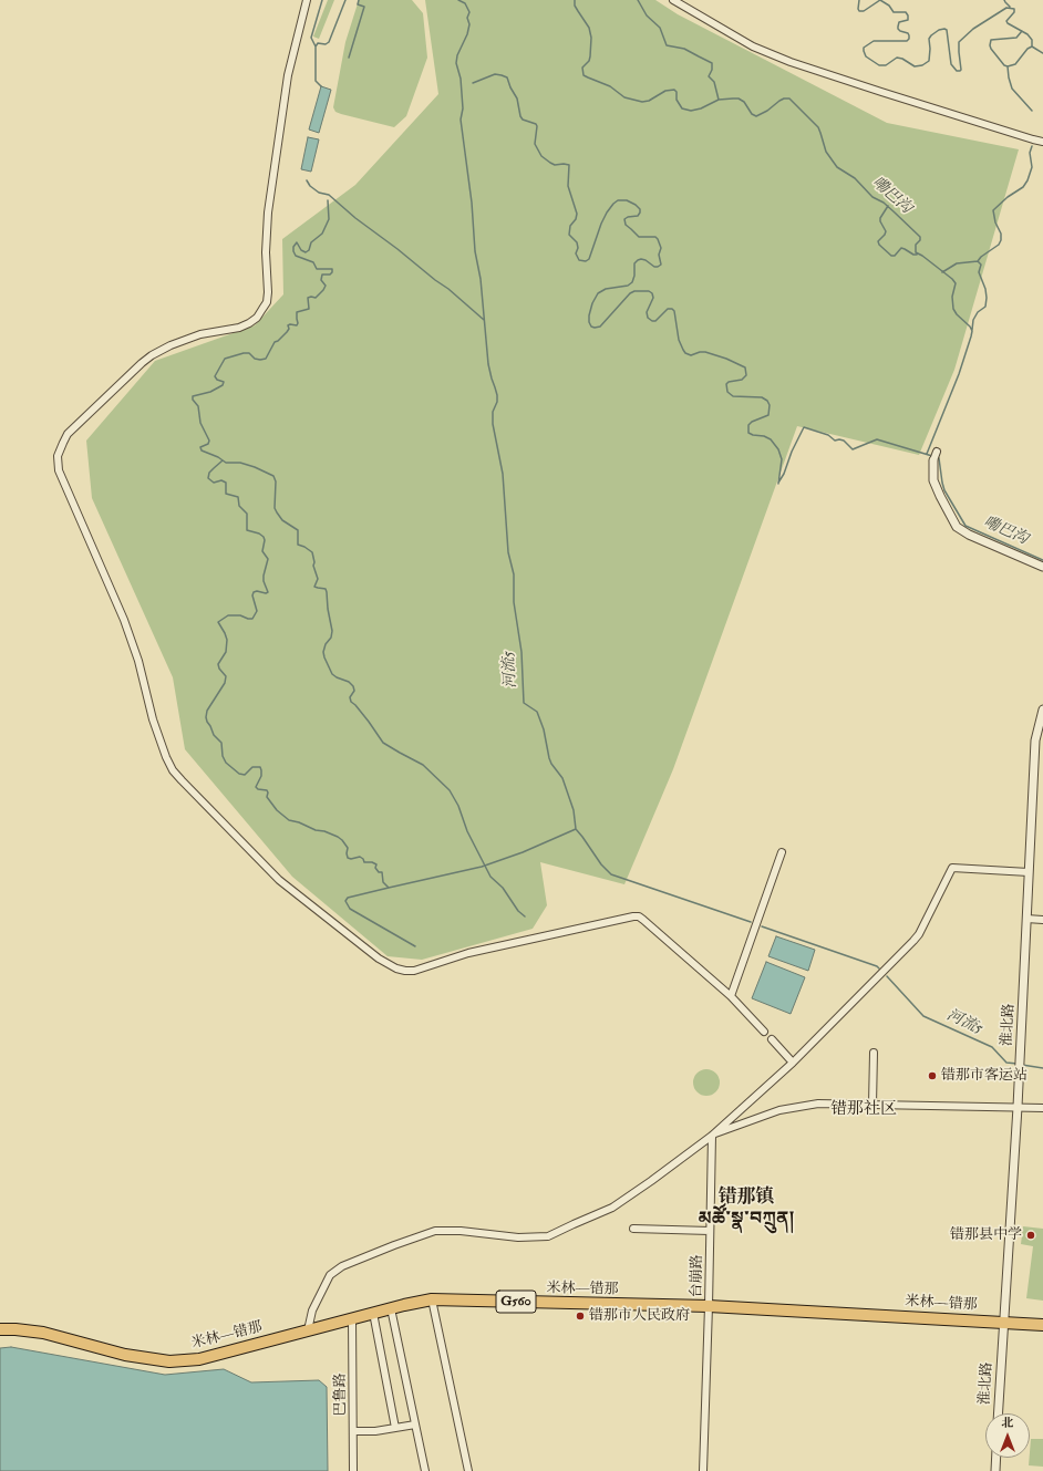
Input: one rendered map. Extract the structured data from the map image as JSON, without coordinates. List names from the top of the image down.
{
  "streets": {
    "highway": ["米林—错那", "G560"],
    "street": ["淮北路", "台崩路", "巴鲁路"]
  },
  "crossings": [
    ["淮北路", "米林—错那"],
    ["台崩路", "米林—错那"],
    ["米林—错那", "巴鲁路"]
  ],
  "districts": ["错那社区", "错那镇 མཚོ་སྣ་བཀྲུན།"],
  "water": ["嘞巴沟", "河流5"],
  "places": ["错那市客运站", "错那县中学", "错那市人民政府"],
  "north": "top"
}
